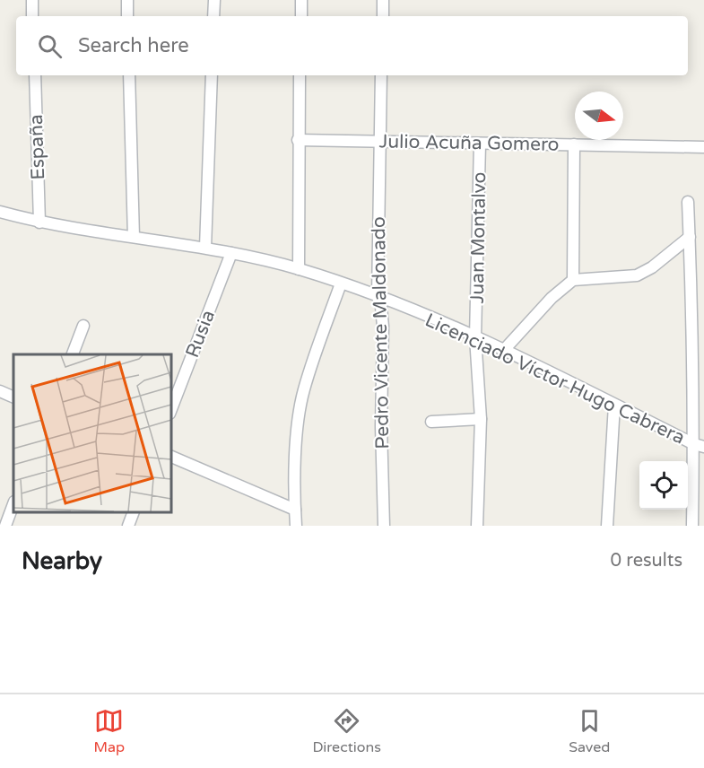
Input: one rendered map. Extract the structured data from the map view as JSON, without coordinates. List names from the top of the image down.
{
  "streets": {
    "street": [
      "Julio Acuña Gomero",
      "España",
      "Juan Montalvo",
      "Pedro Vicente Maldonado",
      "Rusia",
      "Licenciado Víctor Hugo Cabrera"
    ]
  },
  "crossings": [
    ["Julio Acuña Gomero", "Juan Montalvo"],
    ["Julio Acuña Gomero", "Pedro Vicente Maldonado"],
    ["España", "Licenciado Víctor Hugo Cabrera"],
    ["Juan Montalvo", "Licenciado Víctor Hugo Cabrera"],
    ["Pedro Vicente Maldonado", "Licenciado Víctor Hugo Cabrera"],
    ["Rusia", "Licenciado Víctor Hugo Cabrera"]
  ],
  "north": "right",
  "page": {
    "search": "Search here",
    "heading": ["Nearby", "0 results"],
    "nav": ["Map", "Directions", "Saved"]
  }
}
